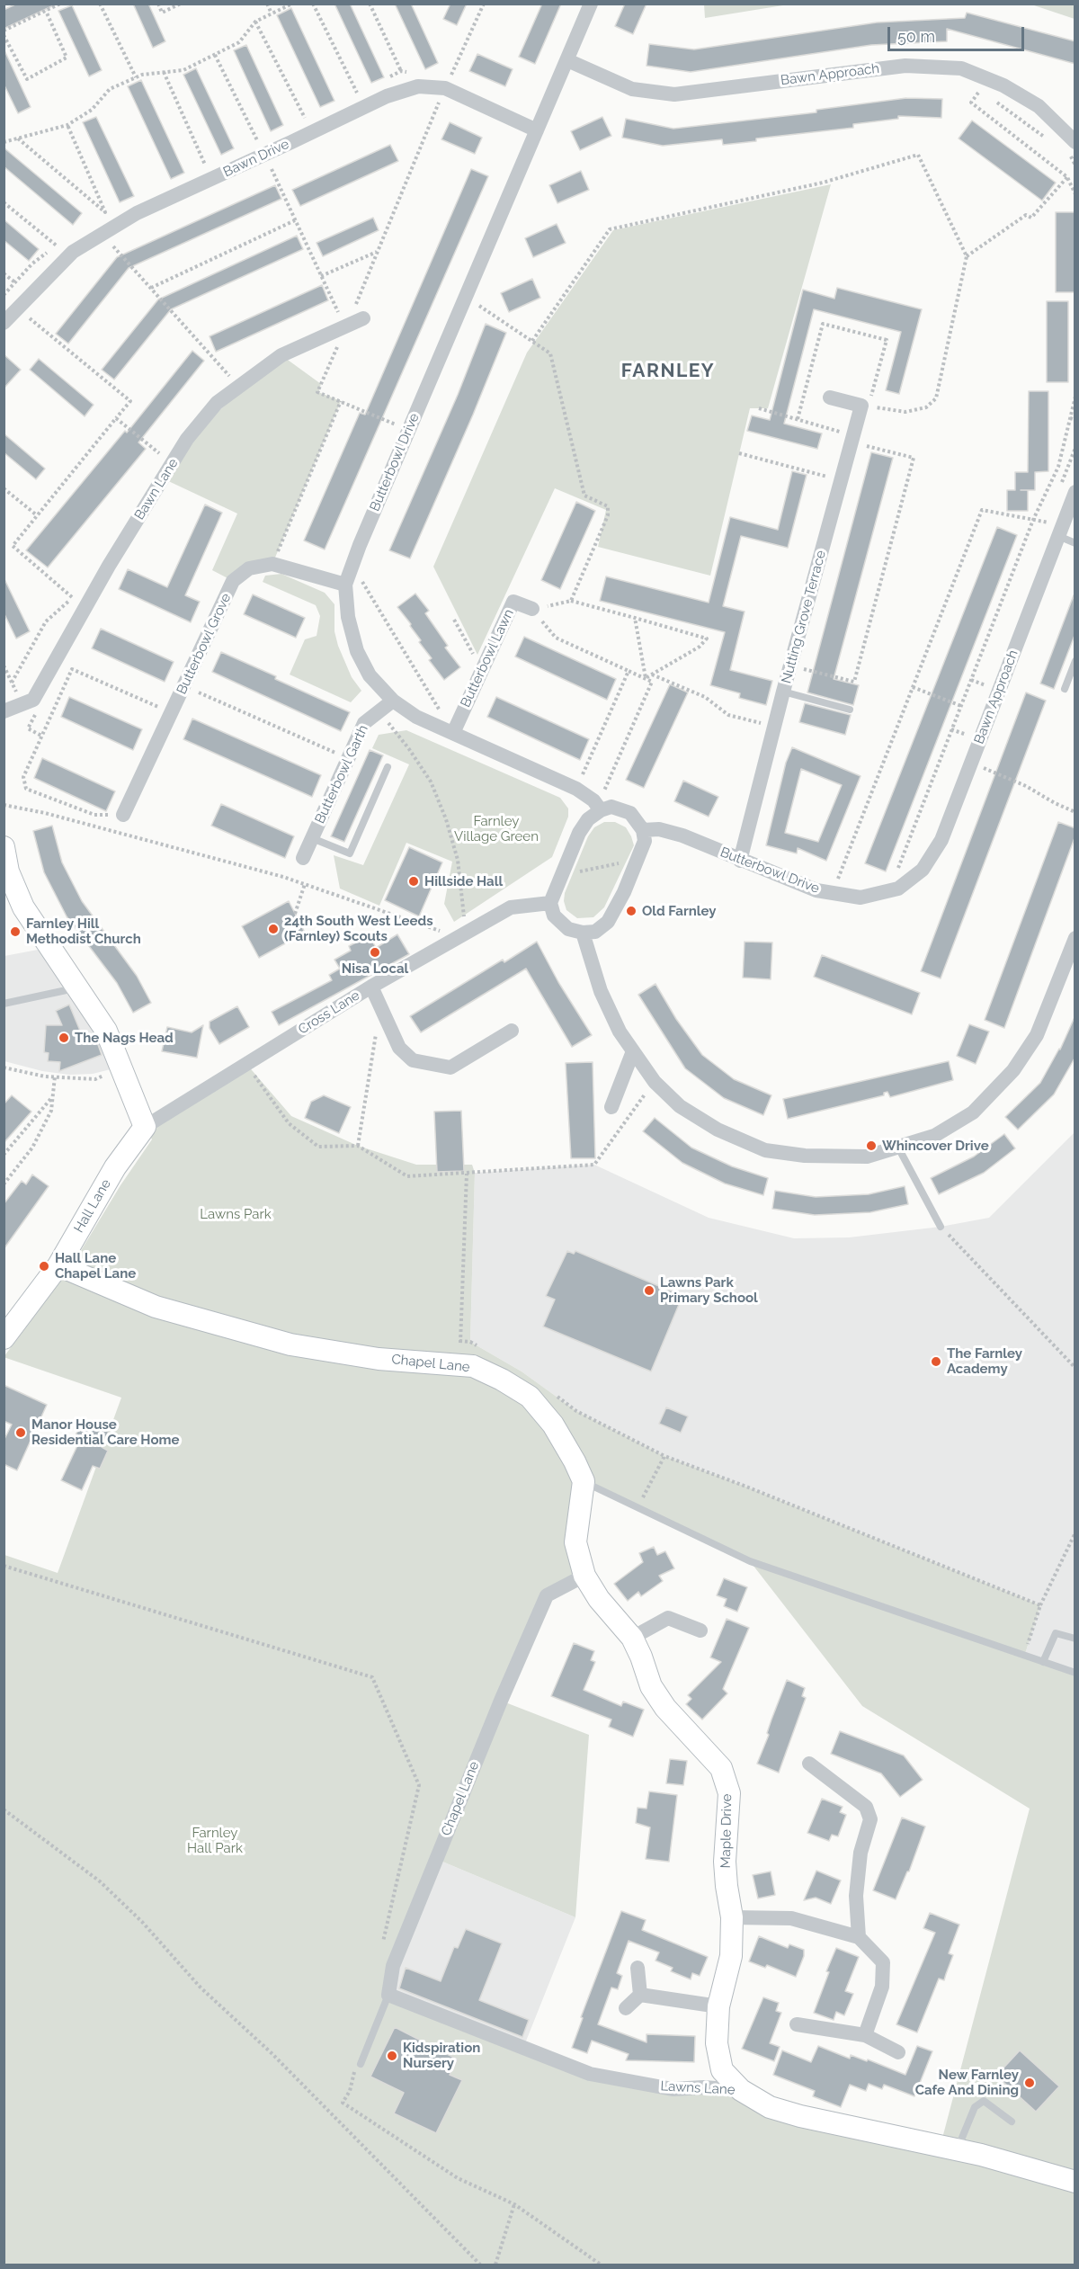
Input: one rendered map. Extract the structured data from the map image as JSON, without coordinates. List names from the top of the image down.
{
  "streets": {
    "street": [
      "Bawn Approach",
      "Bawn Drive",
      "Butterbowl Drive",
      "Bawn Lane",
      "Nutting Grove Terrace",
      "Butterbowl Grove",
      "Butterbowl Lawn",
      "Butterbowl Garth",
      "Cross Lane",
      "Hall Lane",
      "Chapel Lane",
      "Maple Drive",
      "Lawns Lane"
    ]
  },
  "crossings": [
    ["Bawn Approach", "Butterbowl Drive"],
    ["Bawn Drive", "Butterbowl Drive"],
    ["Butterbowl Drive", "Nutting Grove Terrace"],
    ["Butterbowl Drive", "Butterbowl Lawn"],
    ["Butterbowl Drive", "Butterbowl Garth"],
    ["Cross Lane", "Hall Lane"],
    ["Hall Lane", "Chapel Lane"],
    ["Chapel Lane", "Maple Drive"],
    ["Chapel Lane", "Lawns Lane"],
    ["Maple Drive", "Lawns Lane"]
  ],
  "districts": ["FARNLEY"],
  "parks": ["Farnley Village Green", "Lawns Park", "Farnley Hall Park"],
  "places": [
    "Hillside Hall",
    "Old Farnley",
    "24th South West Leeds (Farnley) Scouts",
    "Farnley Hill Methodist Church",
    "Nisa Local",
    "The Nags Head",
    "Whincover Drive",
    "Hall Lane Chapel Lane",
    "Lawns Park Primary School",
    "The Farnley Academy",
    "Manor House Residential Care Home",
    "Kidspiration Nursery",
    "New Farnley Cafe And Dining"
  ],
  "scale_bar": "50 m"
}
